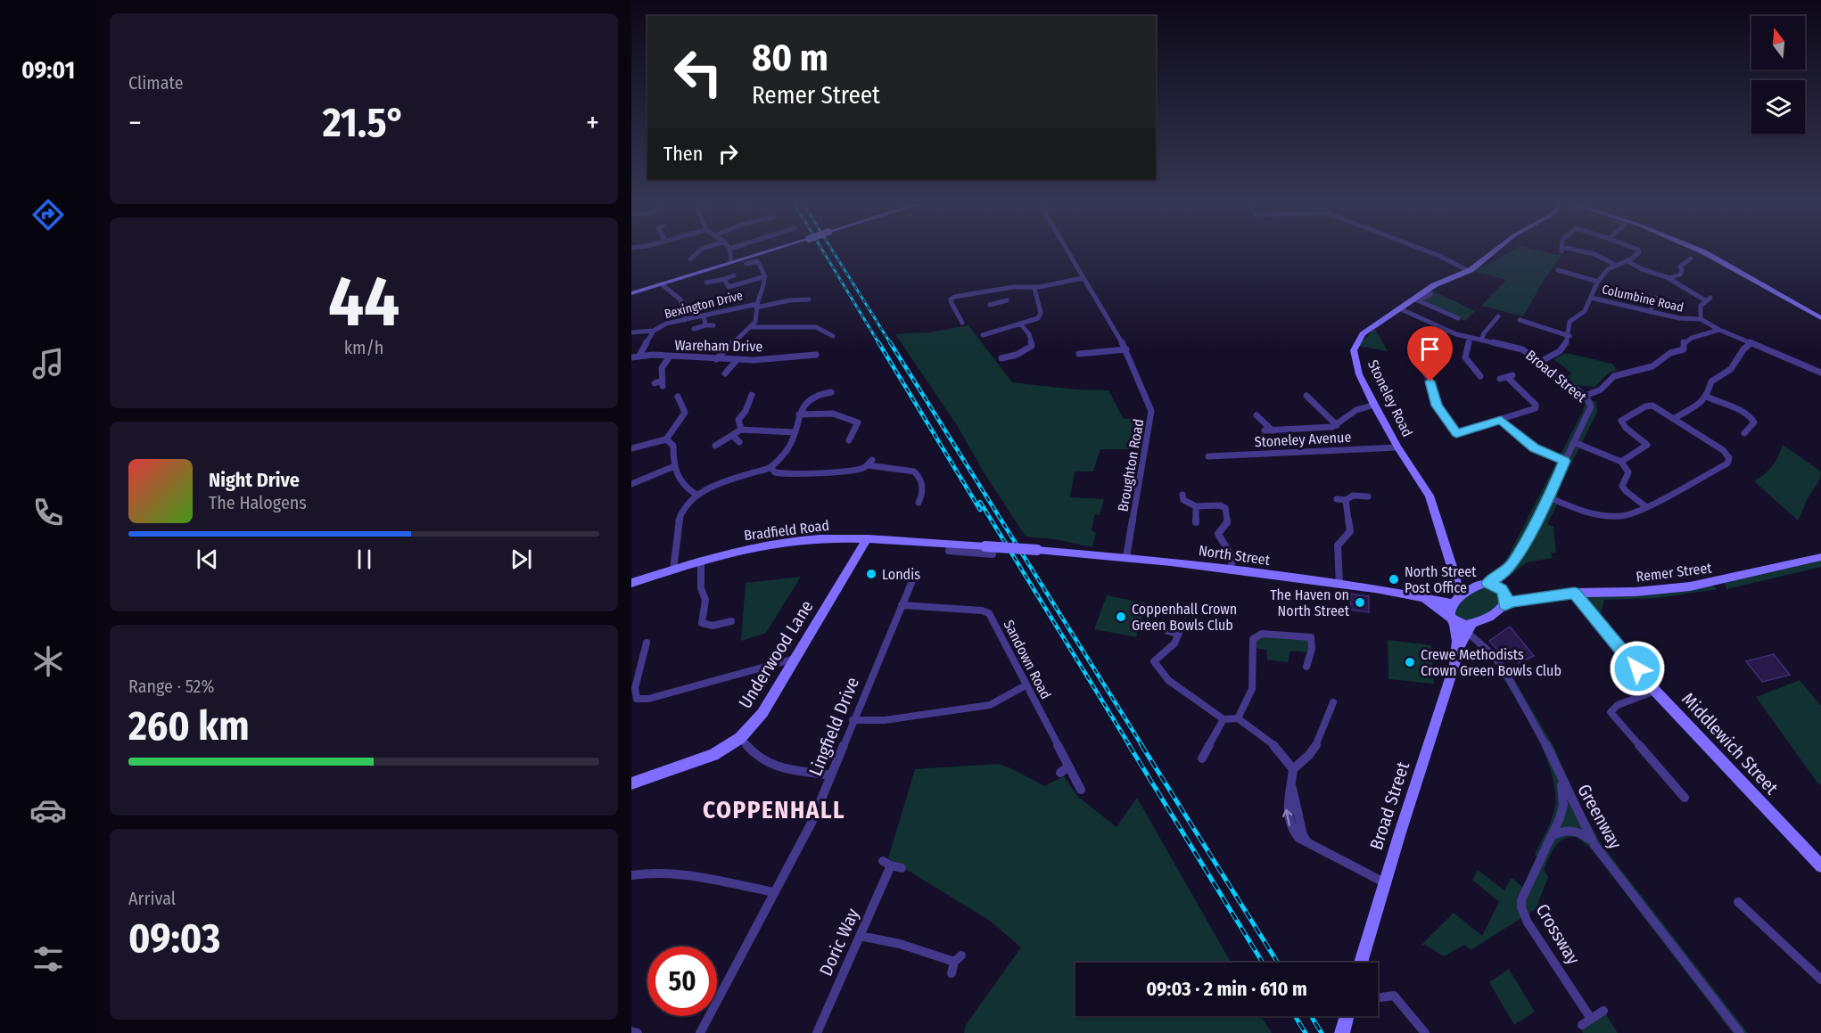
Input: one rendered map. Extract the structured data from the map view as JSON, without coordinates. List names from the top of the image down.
{
  "streets": {
    "street": [
      "Columbine Road",
      "Bexington Drive",
      "Wareham Drive",
      "Broad Street",
      "Stoneley Road",
      "Stoneley Avenue",
      "Broughton Road",
      "Bradfield Road",
      "North Street",
      "Remer Street",
      "Underwood Lane",
      "Sandown Road",
      "Lingfield Drive",
      "Middlewich Street",
      "Greenway",
      "Crossway",
      "Doric Way"
    ]
  },
  "crossings": [
    ["Bexington Drive", "Wareham Drive"],
    ["Broad Street", "Stoneley Road"],
    ["Broad Street", "North Street"],
    ["Broad Street", "Remer Street"],
    ["Broad Street", "Greenway"],
    ["Stoneley Road", "Stoneley Avenue"],
    ["Stoneley Road", "North Street"],
    ["Broughton Road", "North Street"],
    ["Bradfield Road", "North Street"],
    ["Bradfield Road", "Underwood Lane"],
    ["Remer Street", "Middlewich Street"],
    ["Sandown Road", "Lingfield Drive"],
    ["Greenway", "Crossway"]
  ],
  "districts": ["COPPENHALL"],
  "places": [
    "Londis",
    "North Street Post Office",
    "The Haven on North Street",
    "Coppenhall Crown Green Bowls Club",
    "Crewe Methodists Crown Green Bowls Club"
  ],
  "north": "top",
  "page": {
    "tabs": "09:01",
    "tile": [
      "Climate",
      ["44", "km/h"],
      ["Range · 52%", "260 km"],
      ["Arrival", "09:03"]
    ],
    "turn": ["80 m", "Remer Street"],
    "heat": ["−", "21.5°", "+"],
    "then": "Then",
    "song": ["Night Drive", "The Halogens"],
    "limit": "50",
    "trip": "09:03 · 2 min · 610 m"
  }
}
